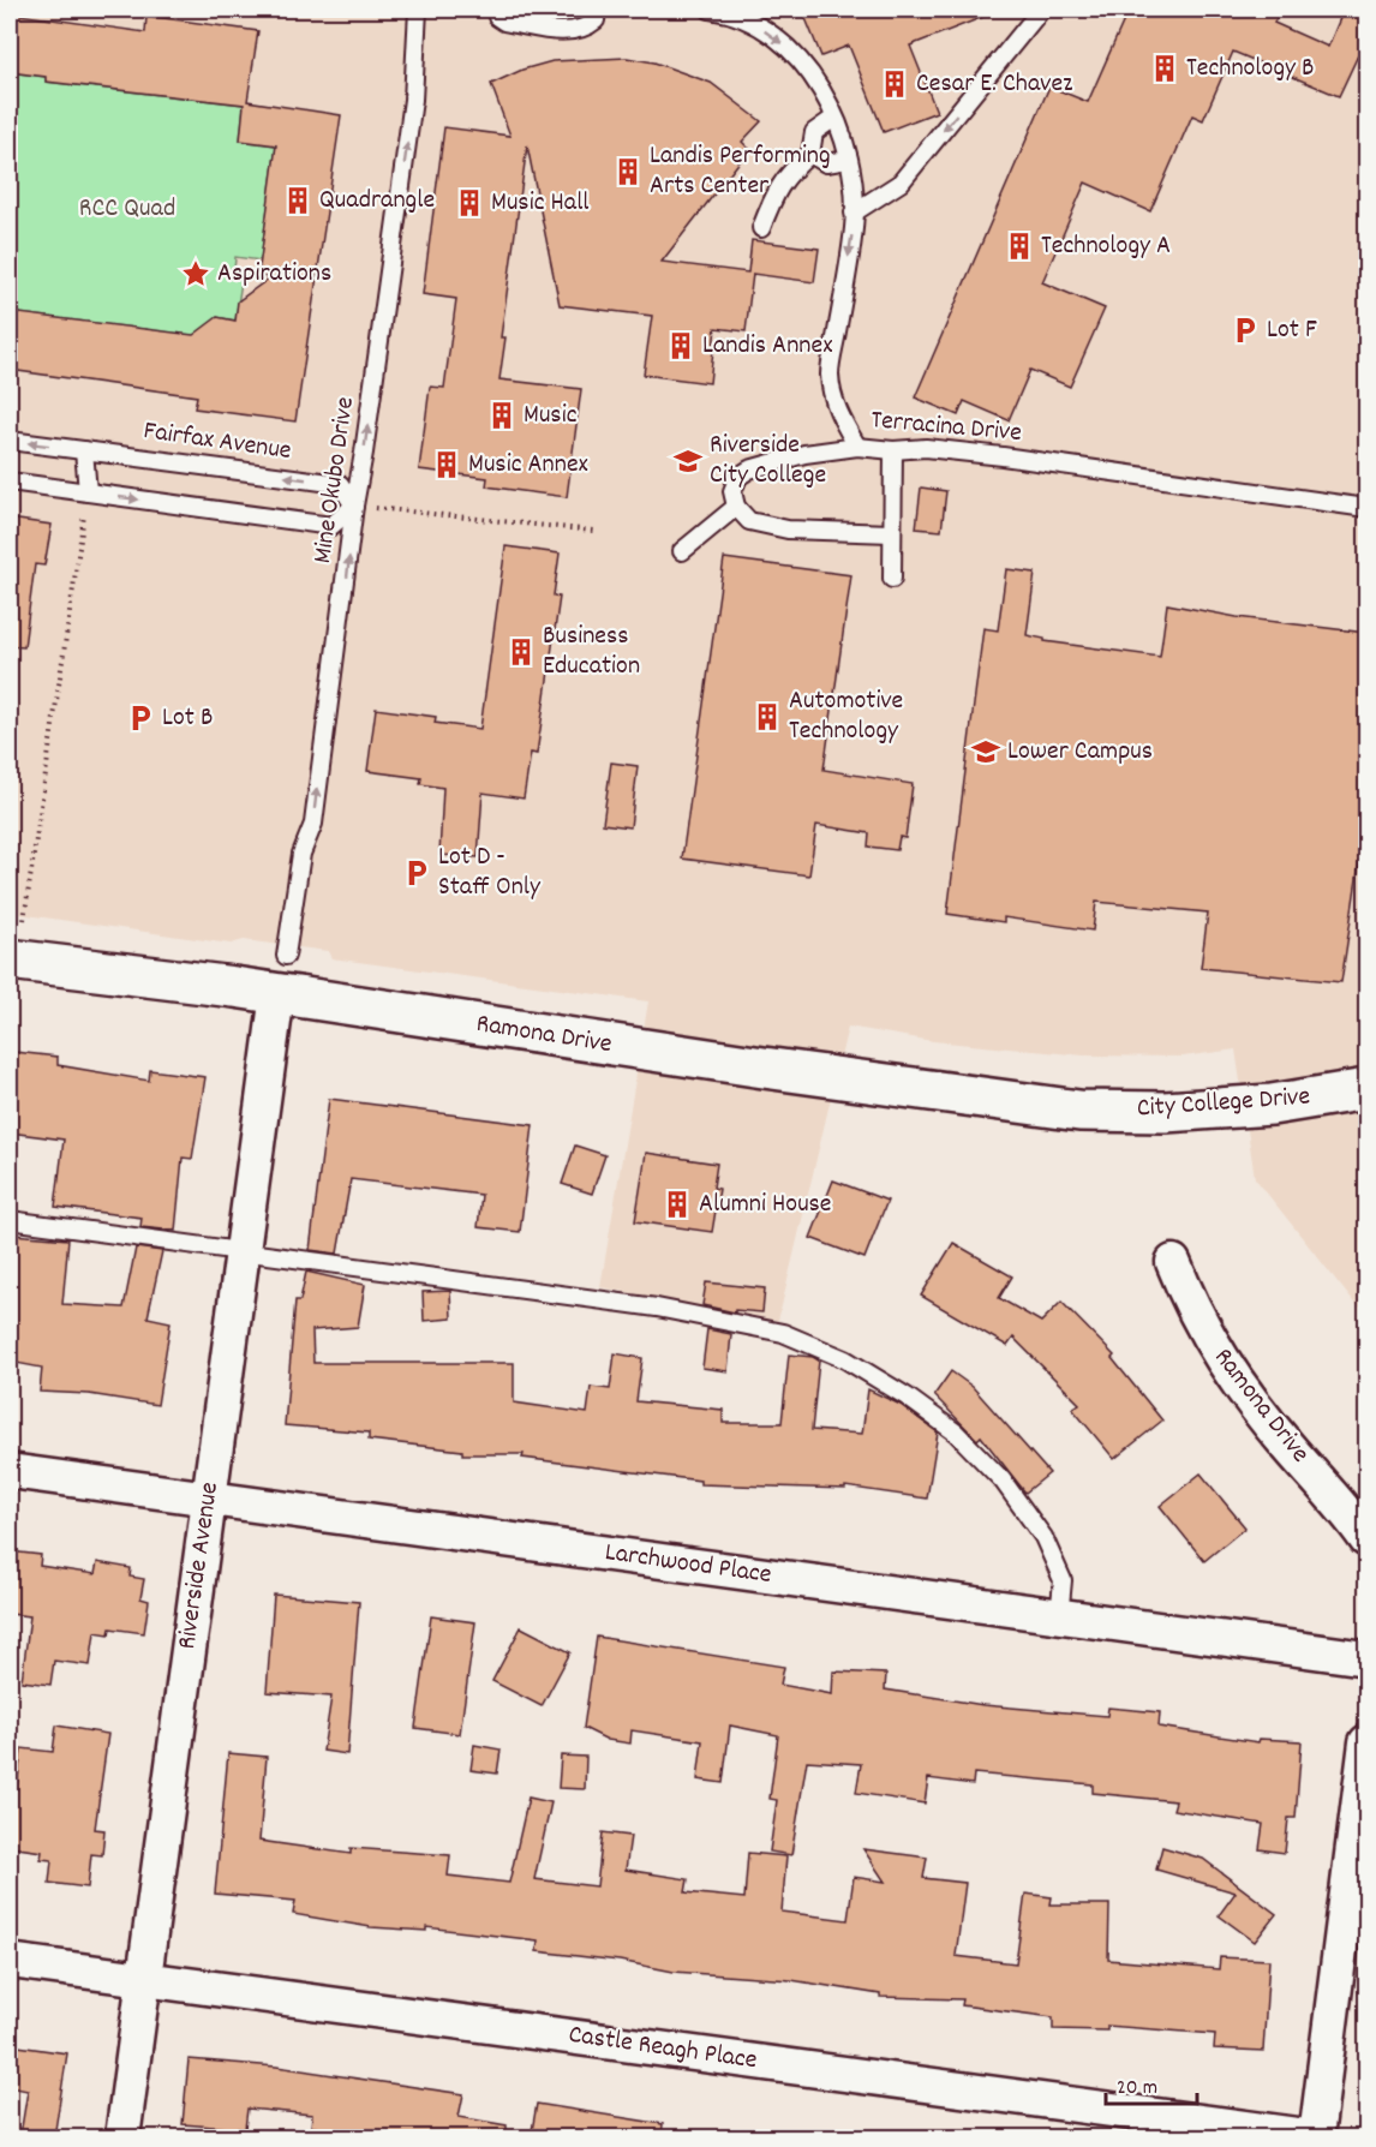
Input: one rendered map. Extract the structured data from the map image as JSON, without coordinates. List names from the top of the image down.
{
  "streets": {
    "street": [
      "Ramona Drive",
      "City College Drive",
      "Larchwood Place",
      "Riverside Avenue",
      "Castle Reagh Place"
    ],
    "lane": ["Terracina Drive", "Fairfax Avenue", "Mine Okubo Drive"]
  },
  "crossings": [
    ["Fairfax Avenue", "Mine Okubo Drive"],
    ["Ramona Drive", "City College Drive"],
    ["Ramona Drive", "Riverside Avenue"],
    ["Larchwood Place", "Riverside Avenue"],
    ["Riverside Avenue", "Castle Reagh Place"]
  ],
  "one_way": ["Terracina Drive", "Mine Okubo Drive"],
  "parks": ["RCC Quad"],
  "places": {
    "building": [
      "Technology B",
      "Cesar E. Chavez",
      "Landis Performing Arts Center",
      "Quadrangle",
      "Music Hall",
      "Technology A",
      "Landis Annex",
      "Music",
      "Music Annex",
      "Business Education",
      "Automotive Technology",
      "Alumni House"
    ],
    "place": ["Aspirations"],
    "parking": ["Lot F", "Lot B", "Lot D - Staff Only"],
    "school or university": ["Riverside City College", "Lower Campus"]
  },
  "scale_bar": "20 m"
}
